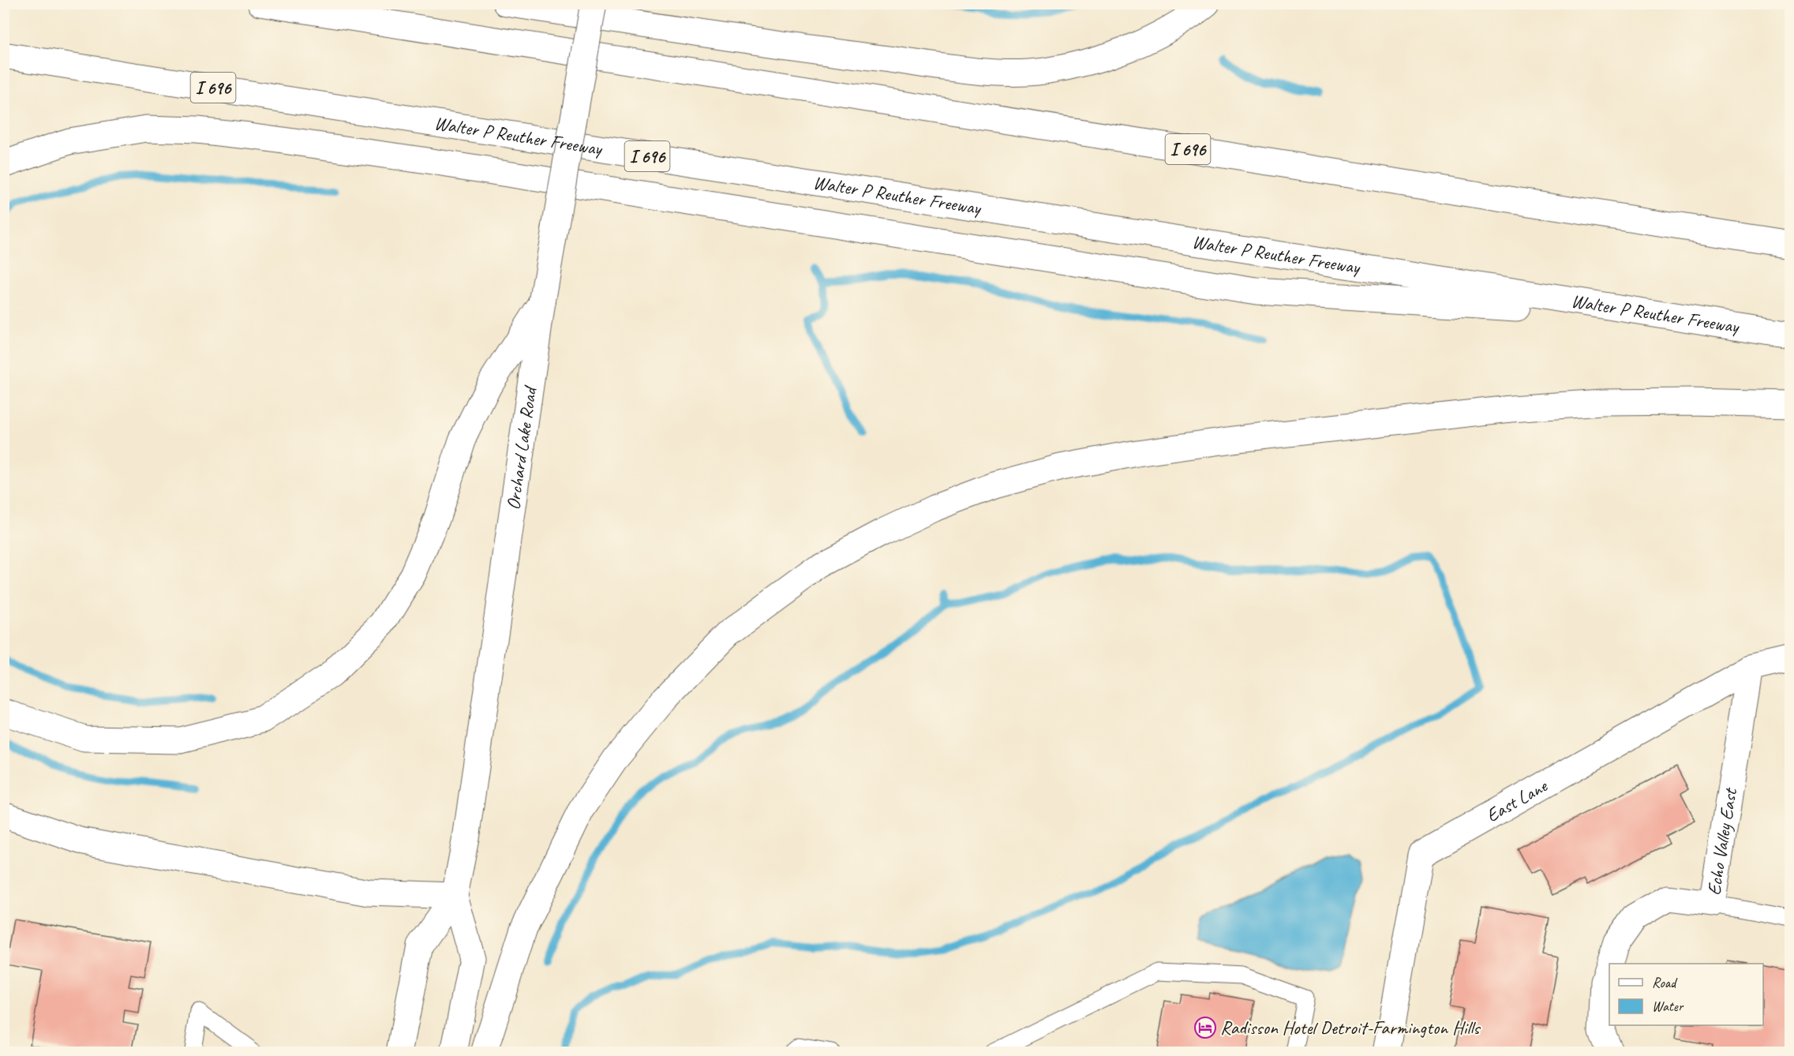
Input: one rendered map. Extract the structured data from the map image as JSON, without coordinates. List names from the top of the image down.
{
  "streets": {
    "main road": [
      "I 696",
      "Walter P Reuther Freeway",
      "Orchard Lake Road",
      "East Lane",
      "Echo Valley East"
    ]
  },
  "crossings": [
    ["East Lane", "Echo Valley East"]
  ],
  "places": {
    "hotel": ["Radisson Hotel Detroit-Farmington Hills"]
  },
  "legend": ["Road", "Water"]
}
